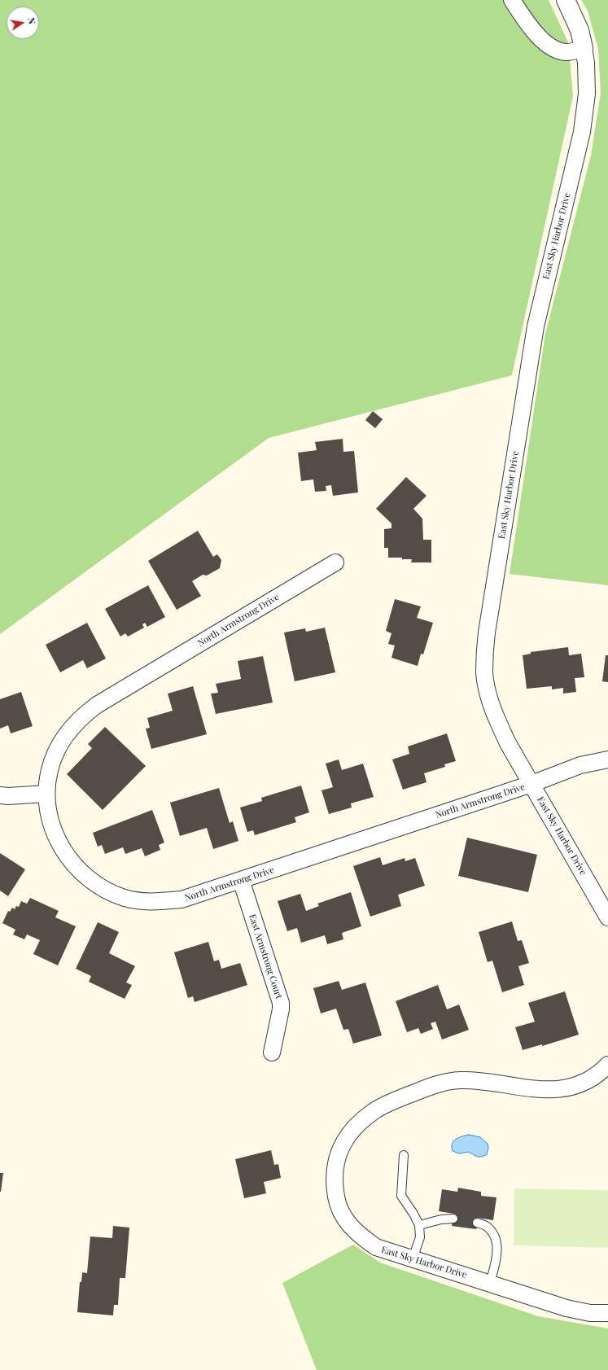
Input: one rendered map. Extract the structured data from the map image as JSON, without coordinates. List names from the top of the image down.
{
  "streets": {
    "street": ["East Sky Harbor Drive", "North Armstrong Drive", "East Armstrong Court"]
  },
  "crossings": [
    ["East Sky Harbor Drive", "North Armstrong Drive"],
    ["North Armstrong Drive", "East Armstrong Court"]
  ],
  "north": "right"
}
